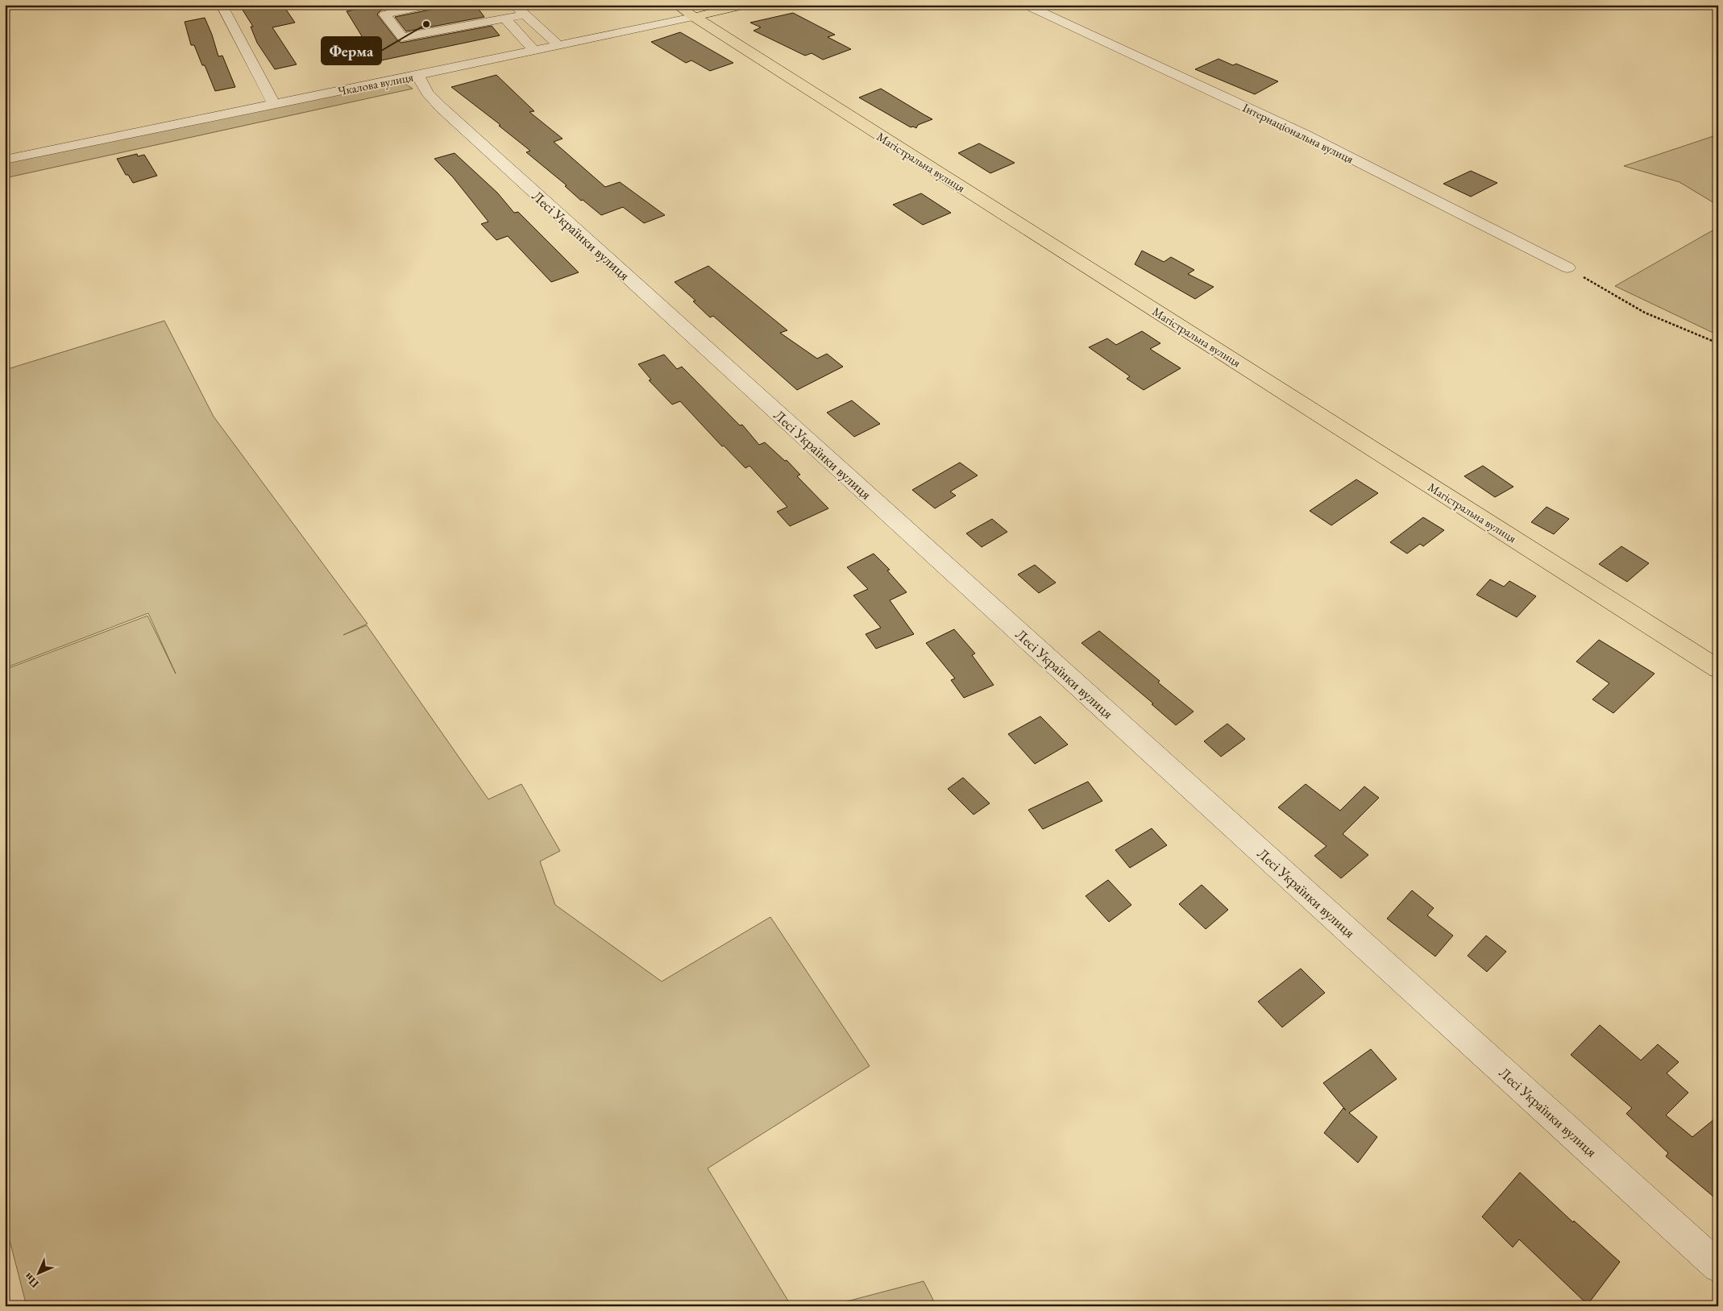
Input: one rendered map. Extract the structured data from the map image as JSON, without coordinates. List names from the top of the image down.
{
  "streets": {
    "main road": ["Чкалова вулиця", "Магістральна вулиця"],
    "street": ["Інтернаціональна вулиця", "Лесі Українки вулиця"]
  },
  "crossings": [
    ["Чкалова вулиця", "Магістральна вулиця"],
    ["Чкалова вулиця", "Лесі Українки вулиця"]
  ],
  "places": ["Ферма"],
  "north": "bottom left"
}
